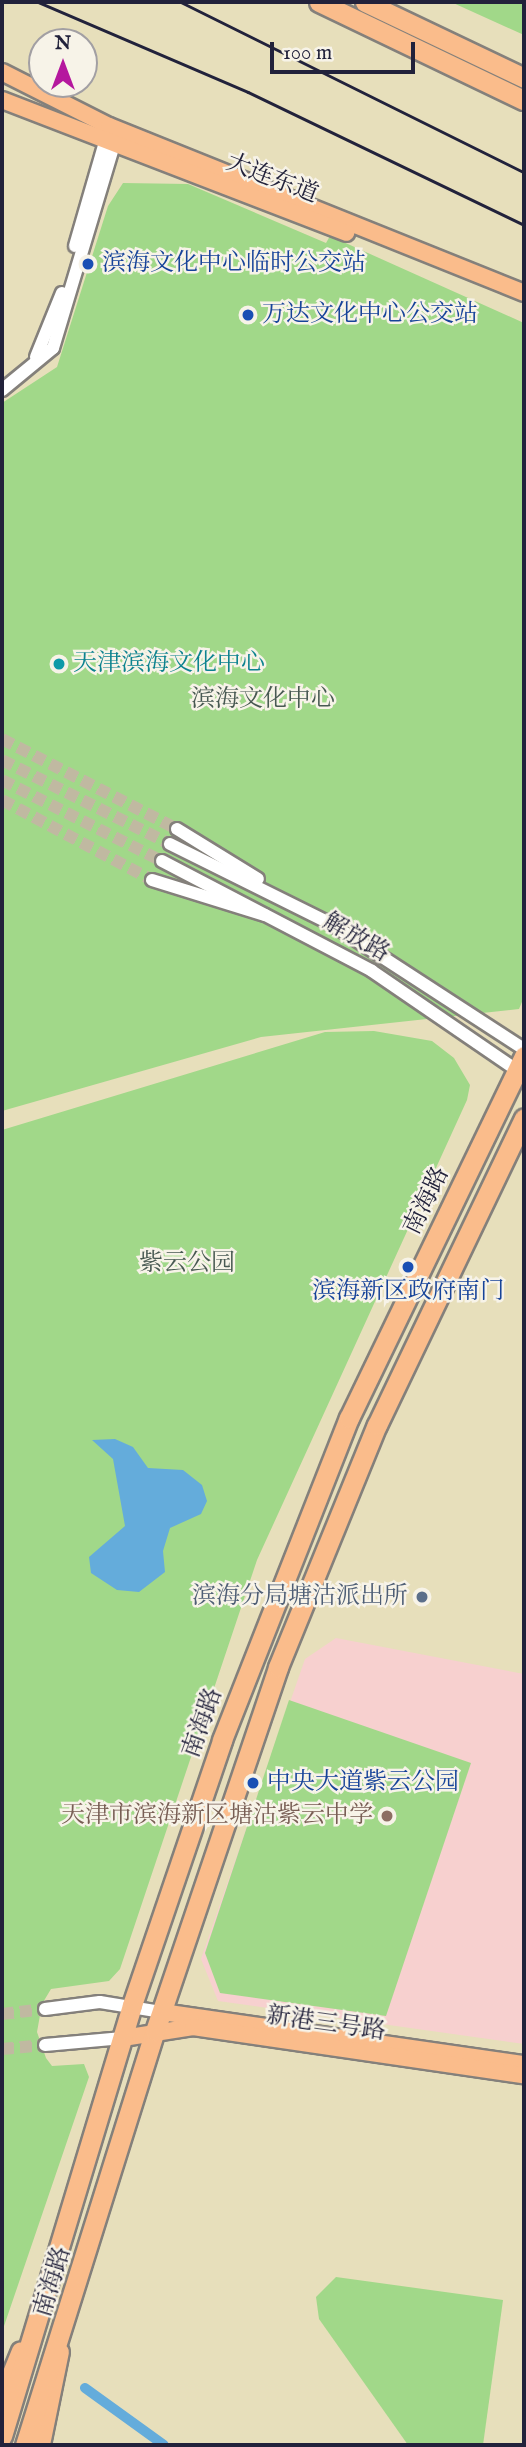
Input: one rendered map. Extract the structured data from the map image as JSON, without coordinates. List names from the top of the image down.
{
  "streets": {
    "highway": ["南海路"],
    "main road": ["大连东道", "新港三号路"],
    "street": ["解放路"]
  },
  "crossings": [
    ["解放路", "南海路"],
    ["南海路", "新港三号路"]
  ],
  "parks": ["滨海文化中心", "紫云公园"],
  "places": [
    "滨海文化中心临时公交站",
    "万达文化中心公交站",
    "天津滨海文化中心",
    "滨海新区政府南门",
    "滨海分局塘沽派出所",
    "中央大道紫云公园",
    "天津市滨海新区塘沽紫云中学"
  ],
  "scale_bar": "100 m",
  "north": "top"
}
